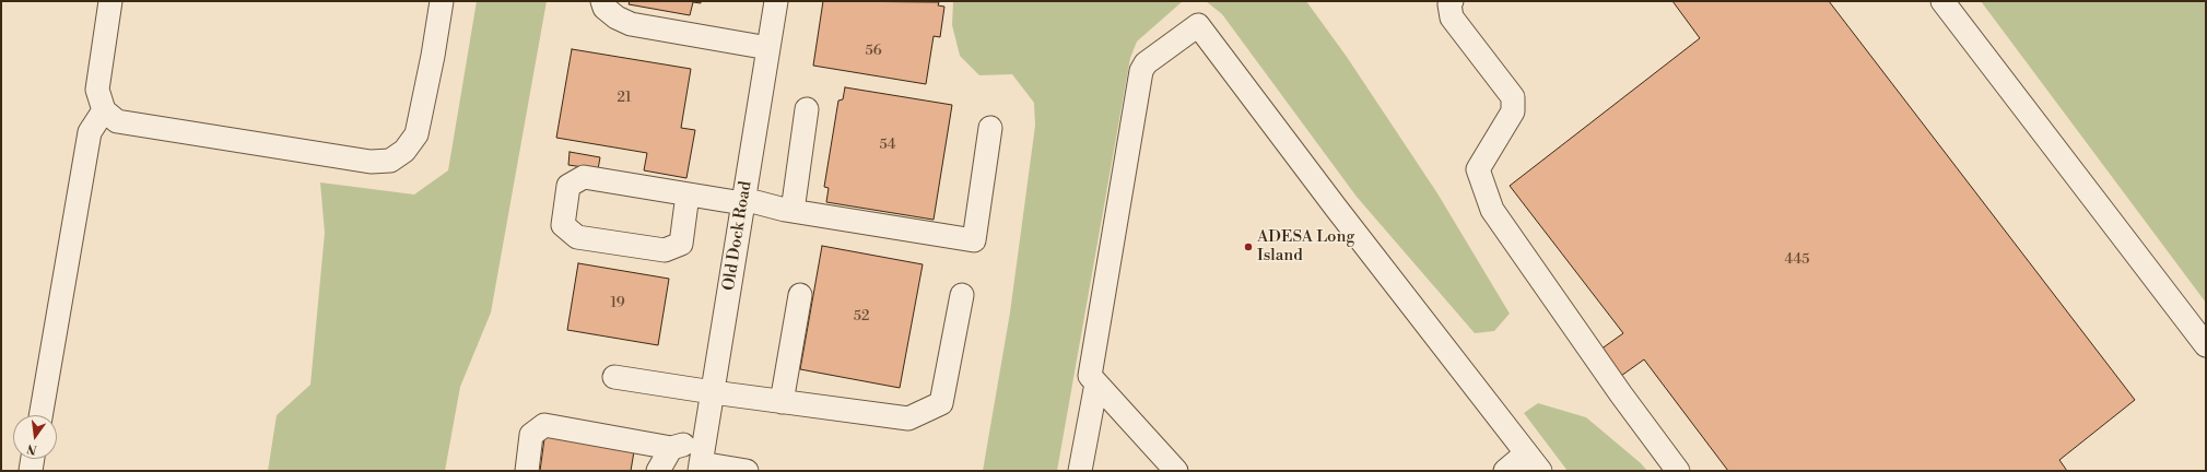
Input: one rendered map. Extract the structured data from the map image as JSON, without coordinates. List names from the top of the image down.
{
  "streets": {
    "street": ["Old Dock Road"]
  },
  "places": ["ADESA Long Island"],
  "house_numbers": [
    "56",
    "21",
    "54",
    "445",
    "19",
    "52"
  ],
  "north": "bottom"
}
